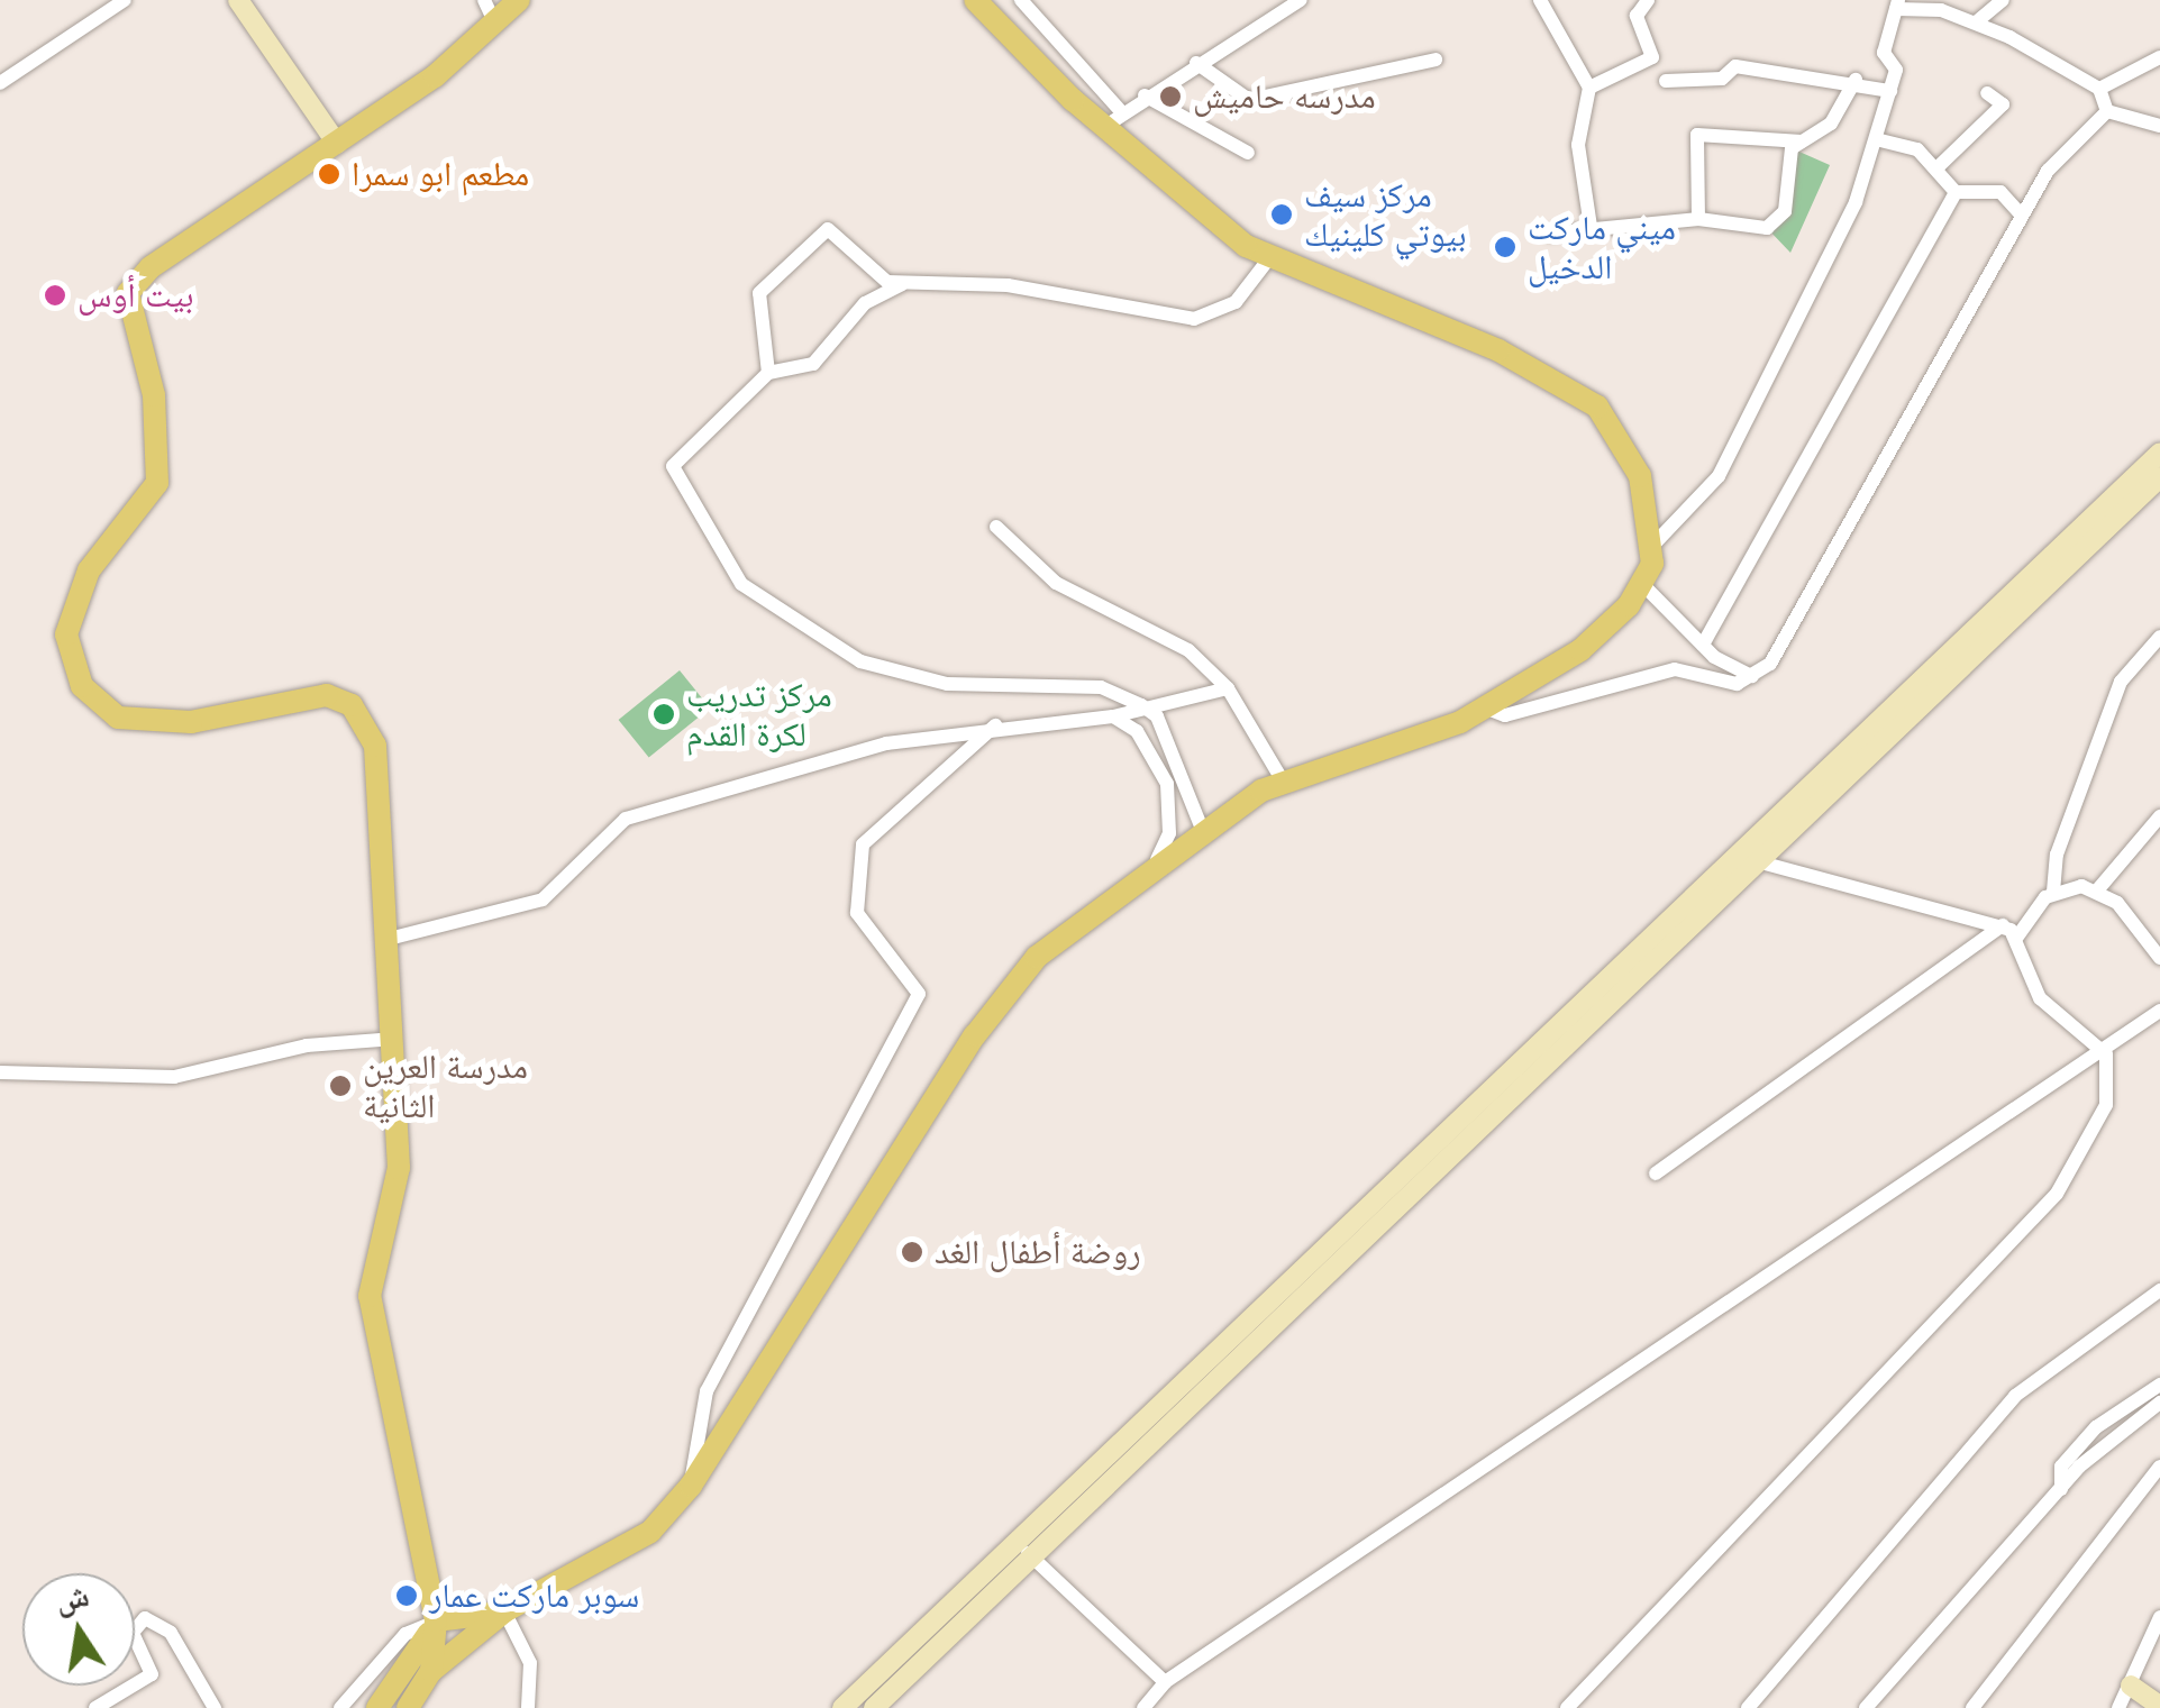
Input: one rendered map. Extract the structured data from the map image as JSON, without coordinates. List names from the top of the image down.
{
  "places": [
    "مدرسه حاميش",
    "مطعم ابو سمرا",
    "مركز سيف بيوتي كلينيك",
    "ميني ماركت الدخيل",
    "بيت أوس",
    "مركز تدريب لكرة القدم",
    "مدرسة العرين الثانية",
    "روضة أطفال الغد",
    "سوبر ماركت عمار"
  ],
  "north": "top"
}
